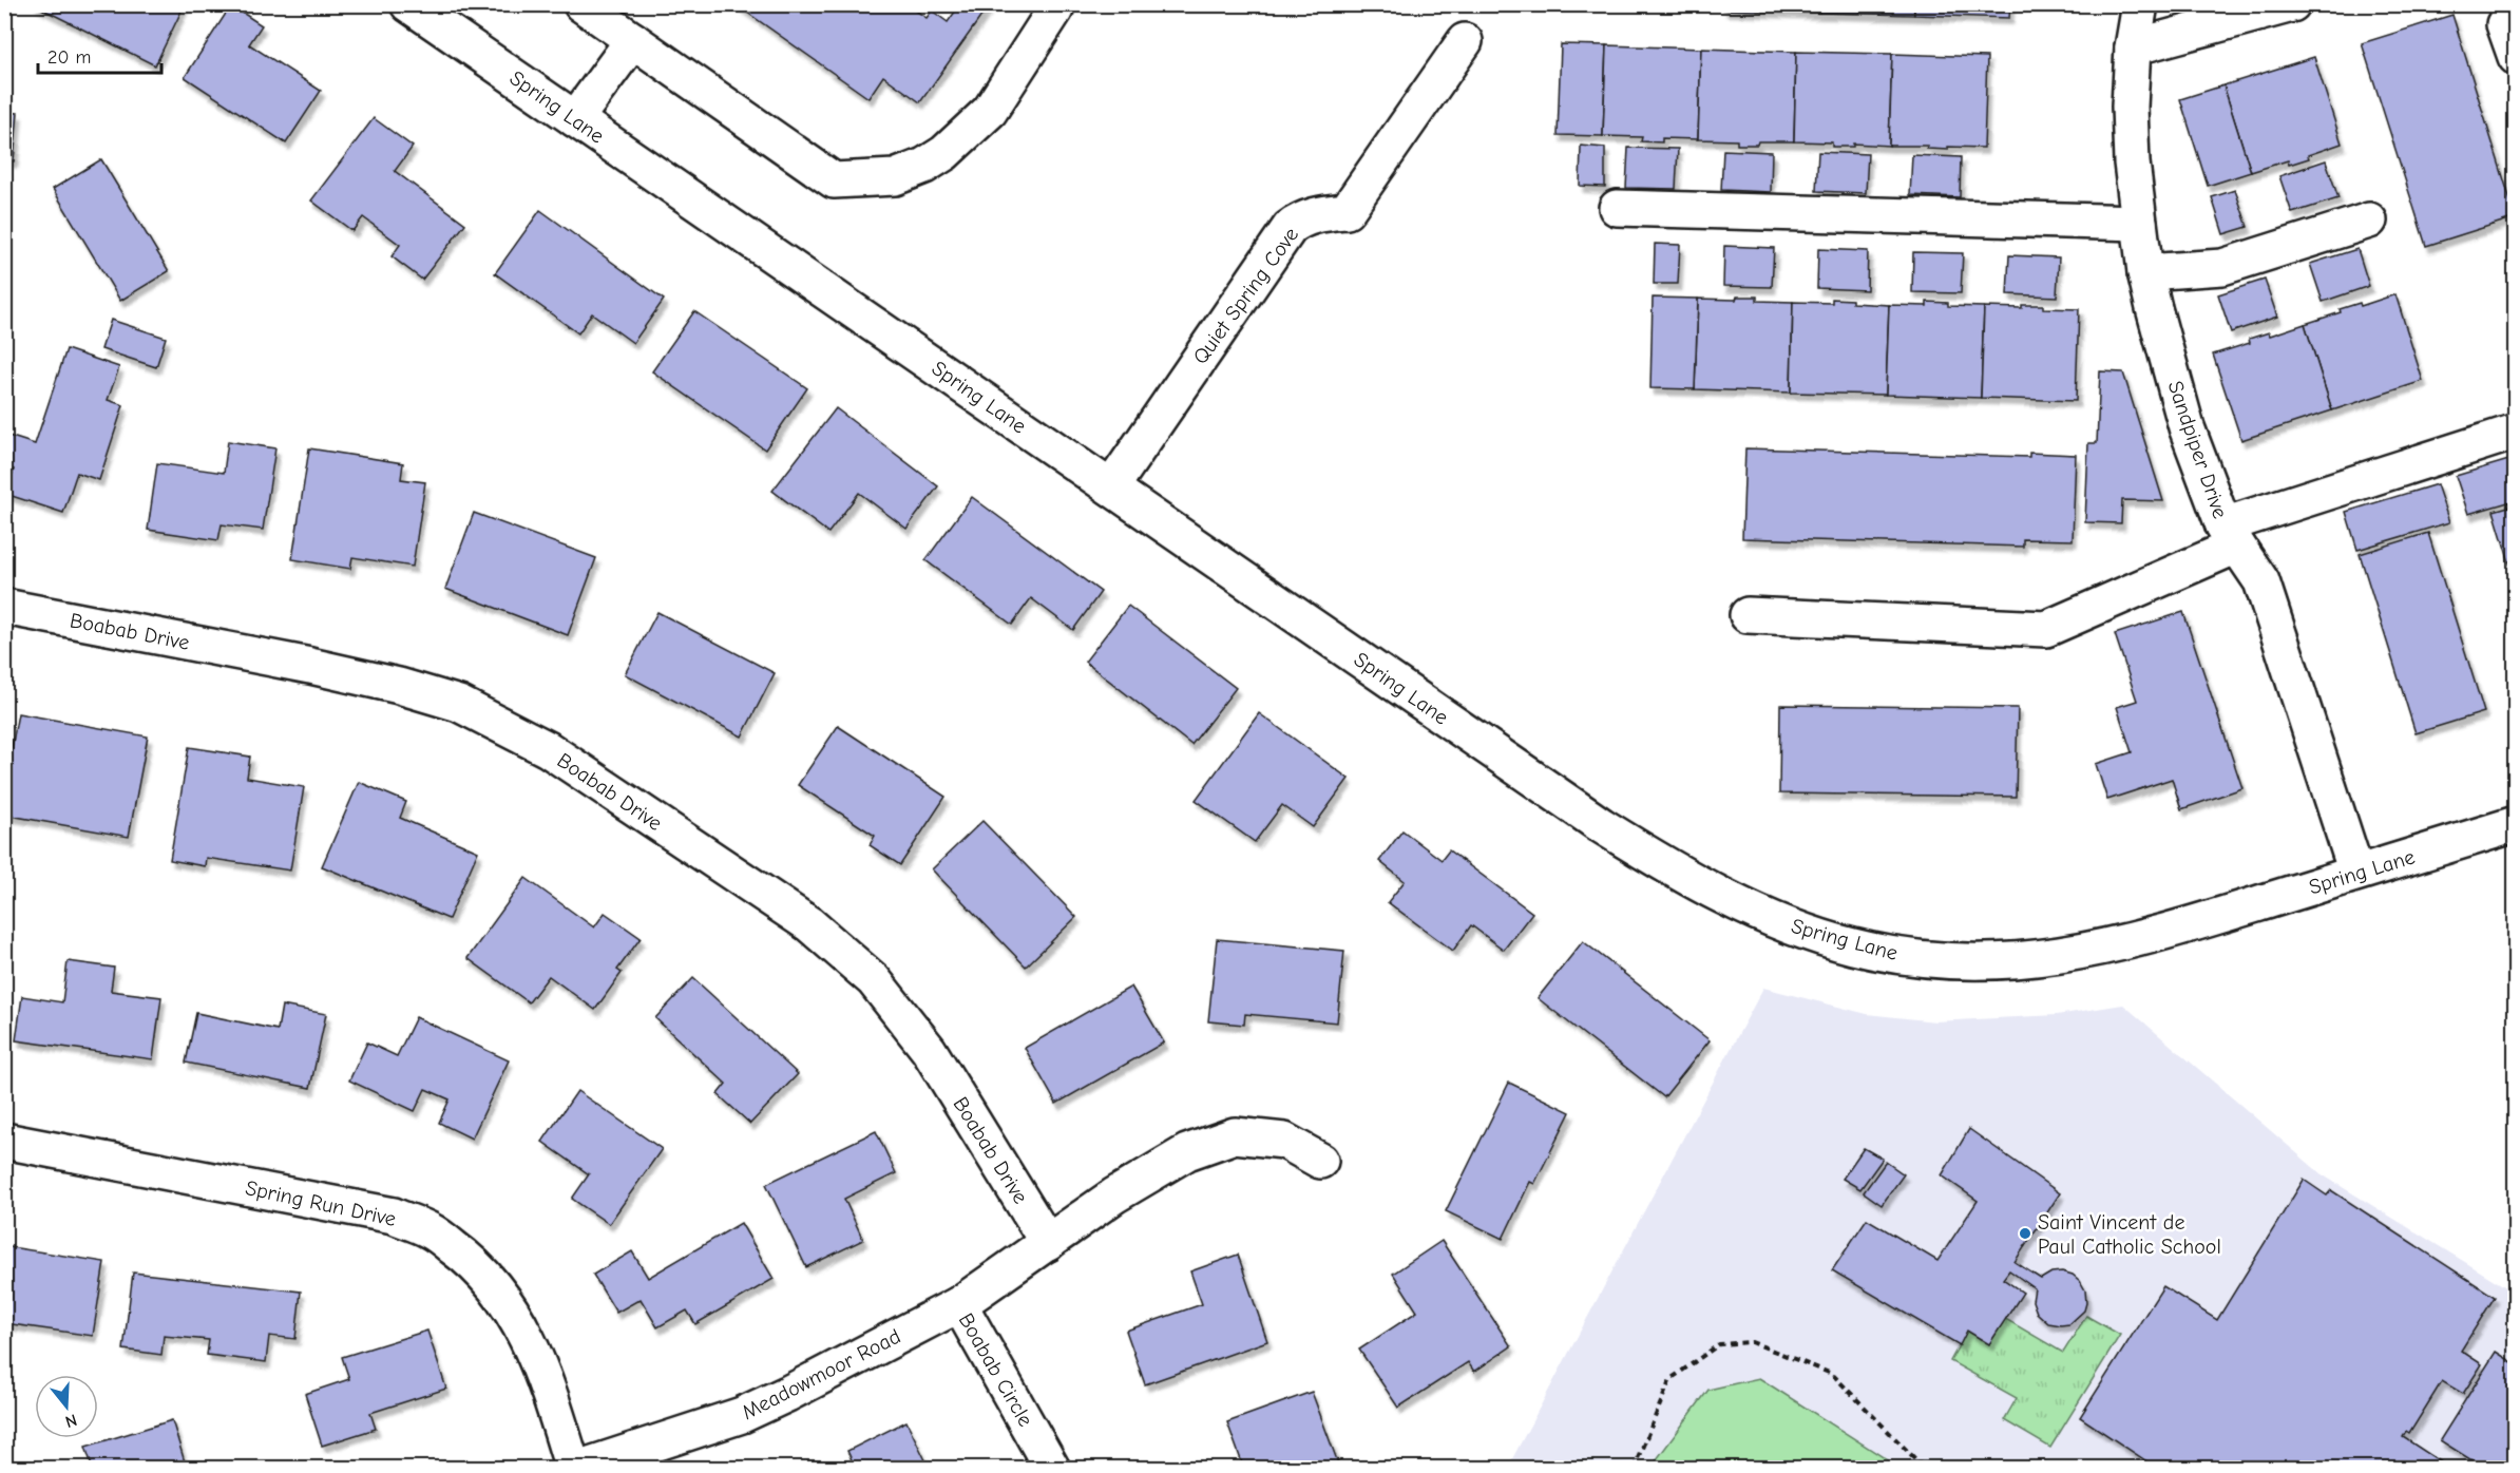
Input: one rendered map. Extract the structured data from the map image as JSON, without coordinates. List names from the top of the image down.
{
  "streets": {
    "street": [
      "Spring Lane",
      "Quiet Spring Cove",
      "Sandpiper Drive",
      "Boabab Drive",
      "Spring Run Drive",
      "Boabab Circle",
      "Meadowmoor Road"
    ]
  },
  "crossings": [
    ["Spring Lane", "Quiet Spring Cove"],
    ["Spring Lane", "Sandpiper Drive"],
    ["Boabab Drive", "Meadowmoor Road"],
    ["Spring Run Drive", "Meadowmoor Road"],
    ["Boabab Circle", "Meadowmoor Road"]
  ],
  "places": ["Saint Vincent de Paul Catholic School"],
  "scale_bar": "20 m",
  "north": "bottom"
}
